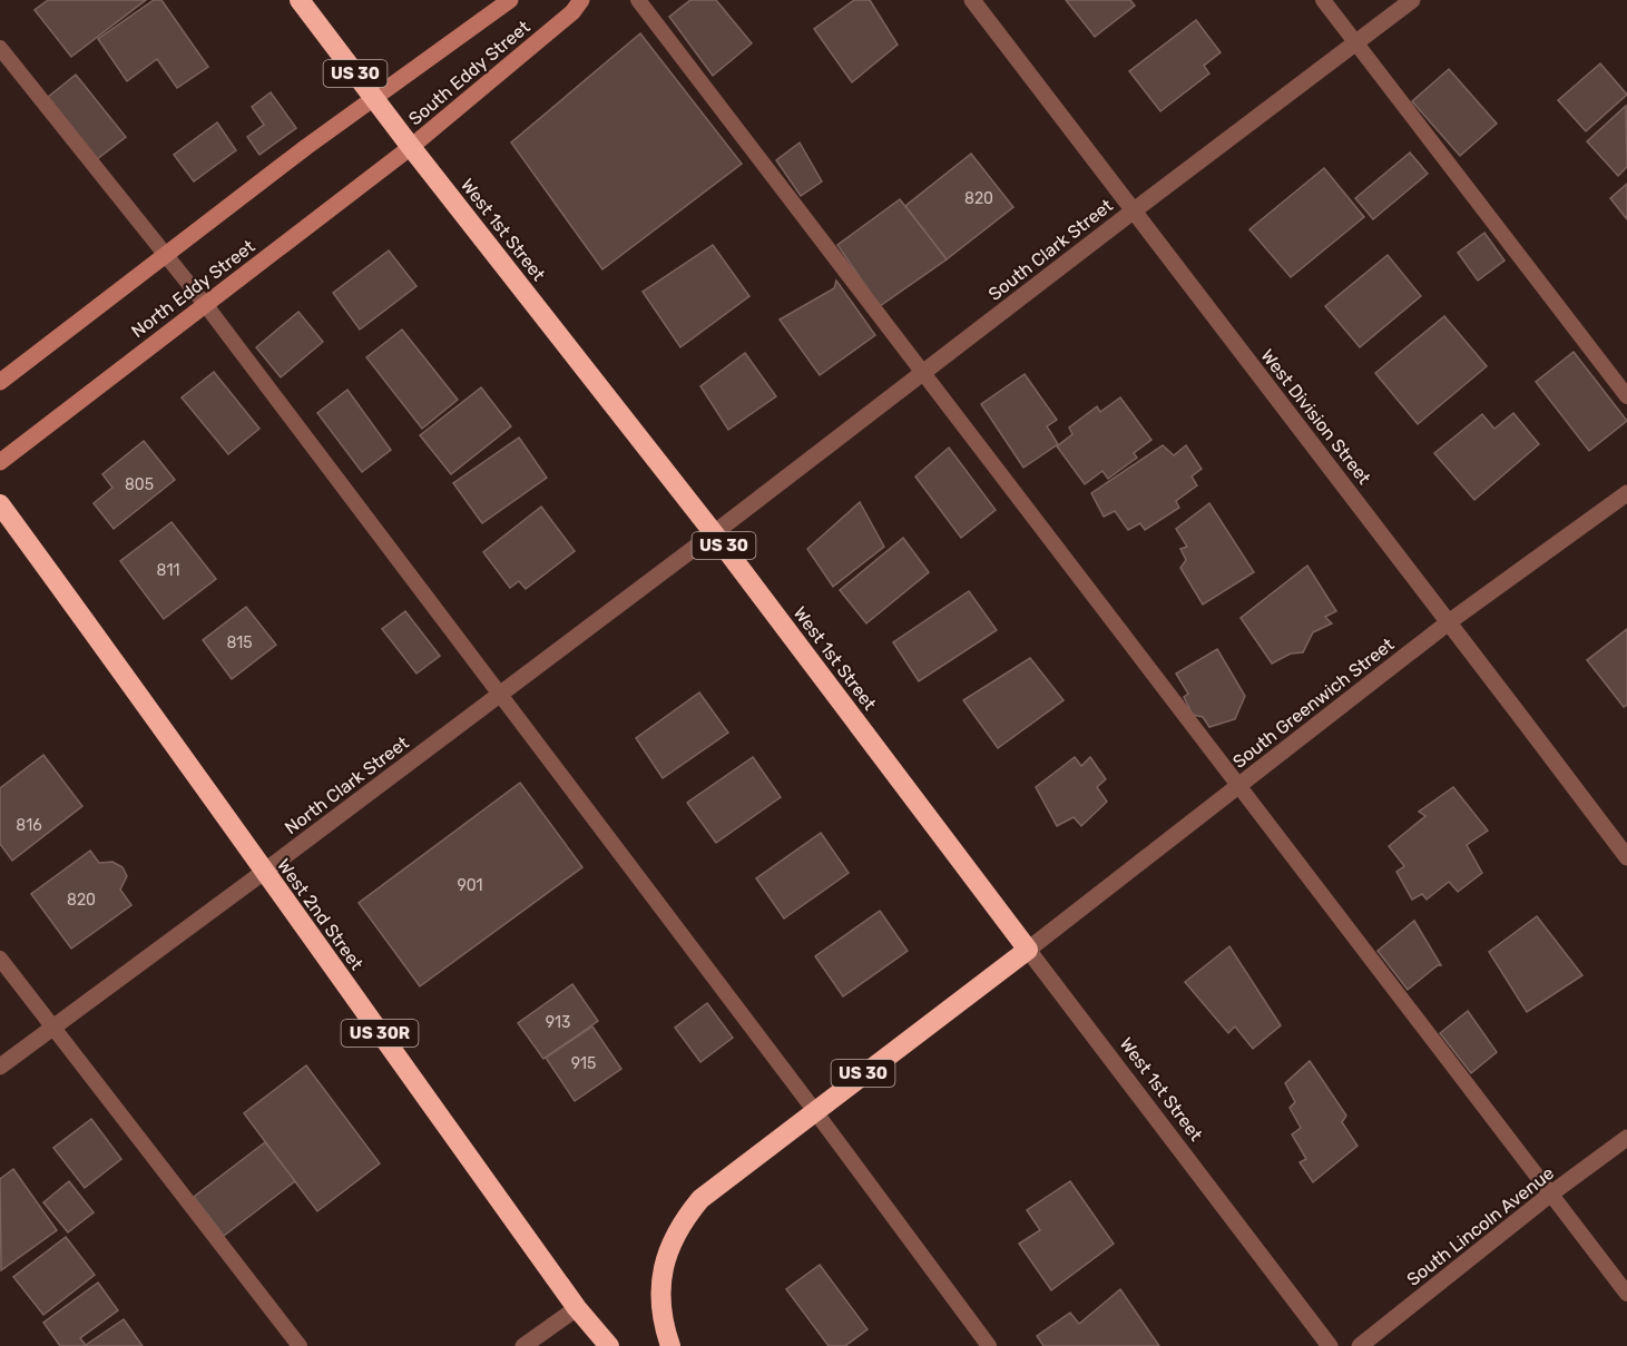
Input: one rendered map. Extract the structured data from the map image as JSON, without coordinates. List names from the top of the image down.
{
  "streets": {
    "highway": [
      "US 30",
      "West 1st Street",
      "West 2nd Street",
      "US 30R"
    ],
    "main road": ["South Eddy Street", "North Eddy Street"],
    "street": [
      "South Clark Street",
      "West Division Street",
      "South Greenwich Street",
      "North Clark Street",
      "South Lincoln Avenue"
    ]
  },
  "crossings": [
    ["South Eddy Street", "West 1st Street"],
    ["South Eddy Street", "North Eddy Street"],
    ["US 30", "West 1st Street"],
    ["US 30", "South Greenwich Street"],
    ["West 1st Street", "South Clark Street"],
    ["West 1st Street", "North Eddy Street"],
    ["West 1st Street", "South Greenwich Street"],
    ["West 1st Street", "North Clark Street"],
    ["South Clark Street", "West Division Street"],
    ["South Clark Street", "North Clark Street"],
    ["West Division Street", "South Greenwich Street"],
    ["North Clark Street", "West 2nd Street"]
  ],
  "house_numbers": [
    "820",
    "805",
    "811",
    "815",
    "816",
    "901",
    "820",
    "913",
    "915"
  ]
}
